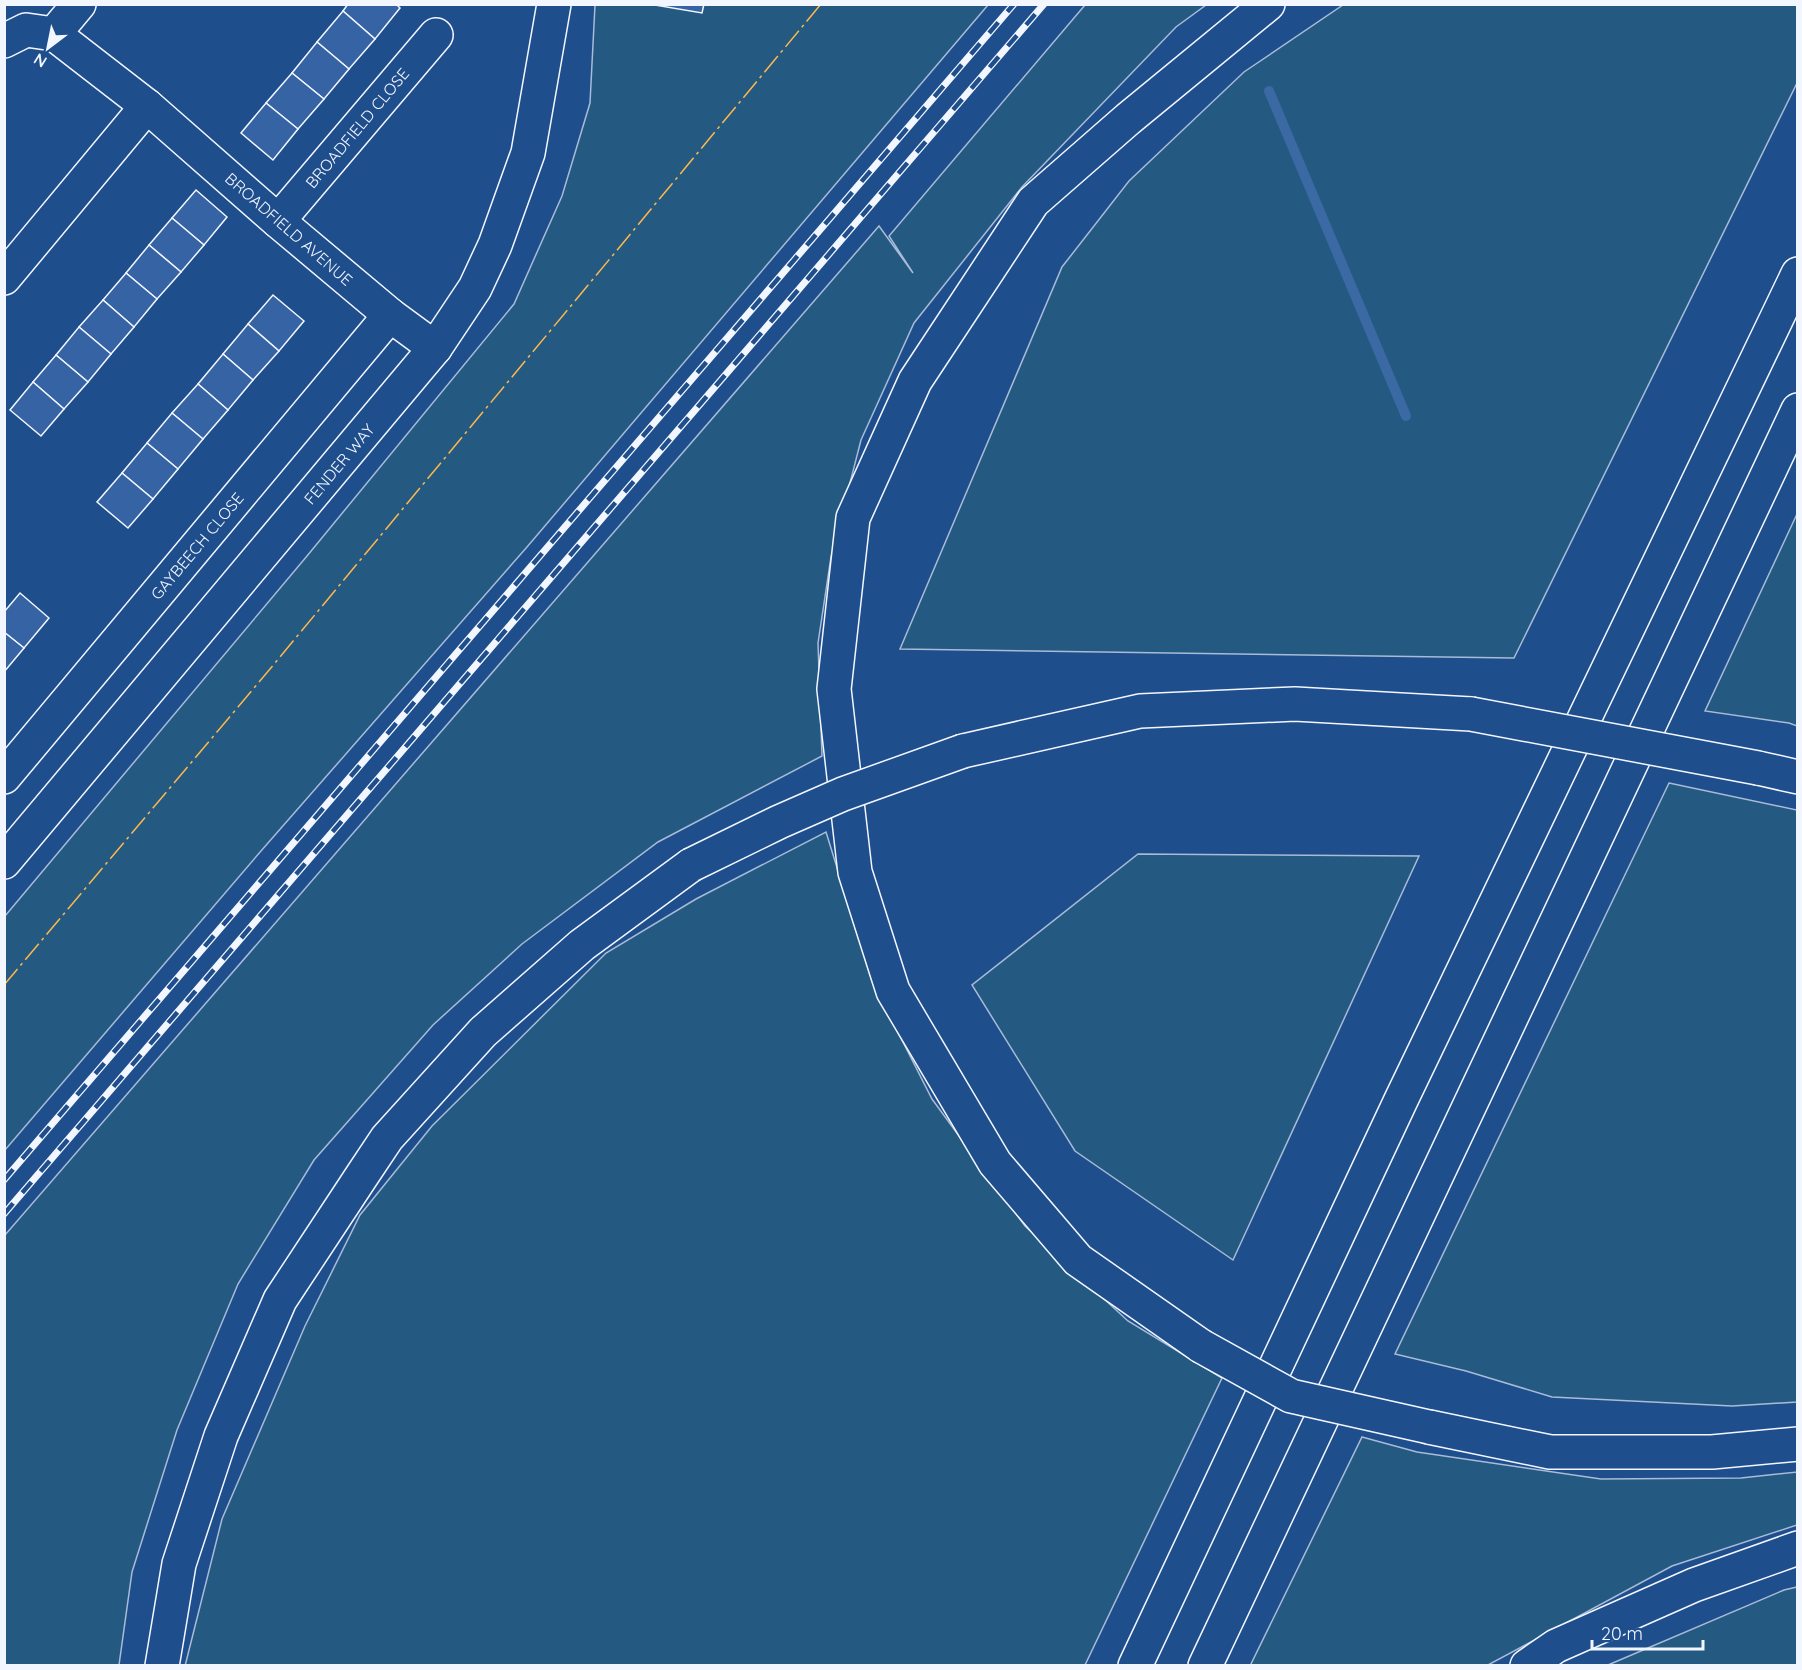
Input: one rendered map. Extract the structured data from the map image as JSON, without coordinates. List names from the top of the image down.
{
  "streets": {
    "main road": [
      "BROADFIELD CLOSE",
      "BROADFIELD AVENUE",
      "FENDER WAY",
      "GAYBEECH CLOSE"
    ]
  },
  "crossings": [
    ["BROADFIELD CLOSE", "BROADFIELD AVENUE"],
    ["BROADFIELD AVENUE", "FENDER WAY"],
    ["BROADFIELD AVENUE", "GAYBEECH CLOSE"]
  ],
  "scale_bar": "20 m",
  "north": "bottom left"
}
